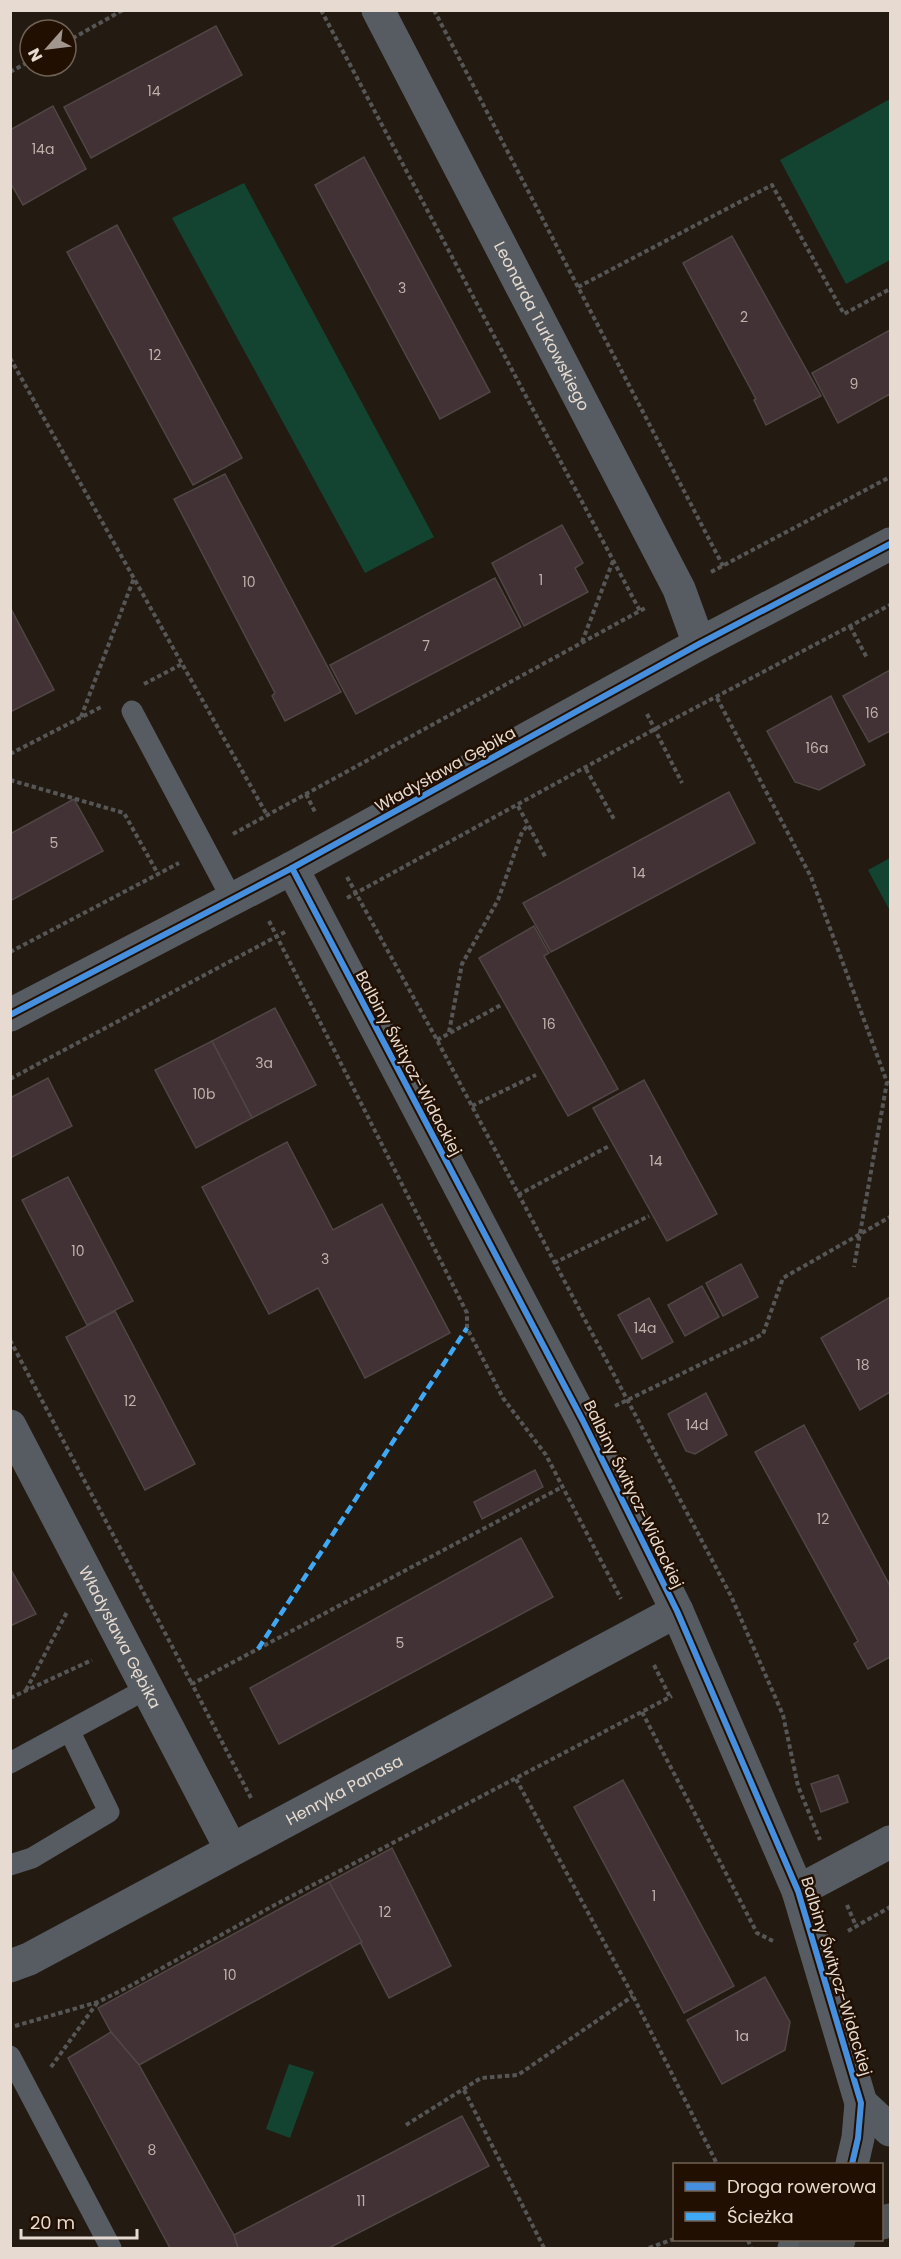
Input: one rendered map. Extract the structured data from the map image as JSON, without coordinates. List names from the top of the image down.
{
  "streets": {
    "street": [
      "Leonarda Turkowskiego",
      "Władysława Gębika",
      "Balbiny Świtycz-Widackiej",
      "Henryka Panasa"
    ]
  },
  "crossings": [
    ["Leonarda Turkowskiego", "Władysława Gębika"],
    ["Władysława Gębika", "Balbiny Świtycz-Widackiej"],
    ["Władysława Gębika", "Henryka Panasa"],
    ["Balbiny Świtycz-Widackiej", "Henryka Panasa"]
  ],
  "house_numbers": [
    "14",
    "14a",
    "3",
    "2",
    "12",
    "9",
    "1",
    "10",
    "7",
    "16",
    "16a",
    "5",
    "14",
    "16",
    "3a",
    "10b",
    "14",
    "10",
    "3",
    "14a",
    "18",
    "12",
    "14d",
    "12",
    "5",
    "1",
    "12",
    "10",
    "1a",
    "8",
    "11"
  ],
  "legend": ["Droga rowerowa", "Ścieżka"],
  "scale_bar": "20 m",
  "north": "bottom left"
}
